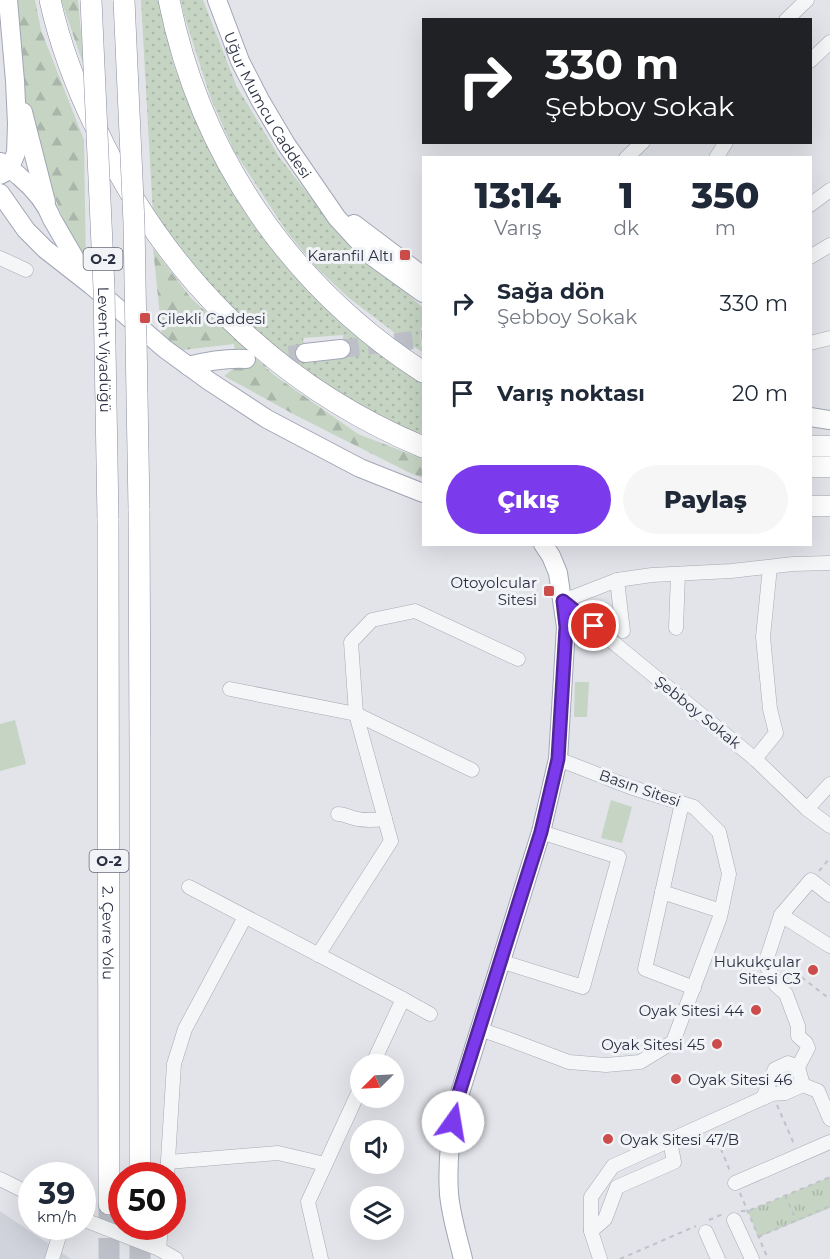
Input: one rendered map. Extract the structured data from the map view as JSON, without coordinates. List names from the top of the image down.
{
  "streets": {
    "highway": ["O-2", "Levent Viyadüğü", "2. Çevre Yolu"],
    "main road": ["Uğur Mumcu Caddesi"],
    "street": ["Şebboy Sokak", "Basın Sitesi"]
  },
  "crossings": [
    ["Levent Viyadüğü", "2. Çevre Yolu"]
  ],
  "places": {
    "transit": ["Karanfil Altı", "Çilekli Caddesi", "Otoyolcular Sitesi"],
    "other": [
      "Hukukçular Sitesi C3",
      "Oyak Sitesi 44",
      "Oyak Sitesi 45",
      "Oyak Sitesi 46",
      "Oyak Sitesi 47/B"
    ]
  },
  "north": "bottom left",
  "page": {
    "turn": ["330 m", "Şebboy Sokak"],
    "eta": [
      "13:14",
      "Varış",
      "1",
      "dk",
      "350",
      "m"
    ],
    "list": [
      {
        "name": "Sağa dön",
        "note": "Şebboy Sokak",
        "value": "330 m"
      },
      {
        "name": "Varış noktası",
        "value": "20 m"
      }
    ],
    "buttons": ["Çıkış", "Paylaş"],
    "speed": "39 km/h",
    "limit": "50"
  }
}
